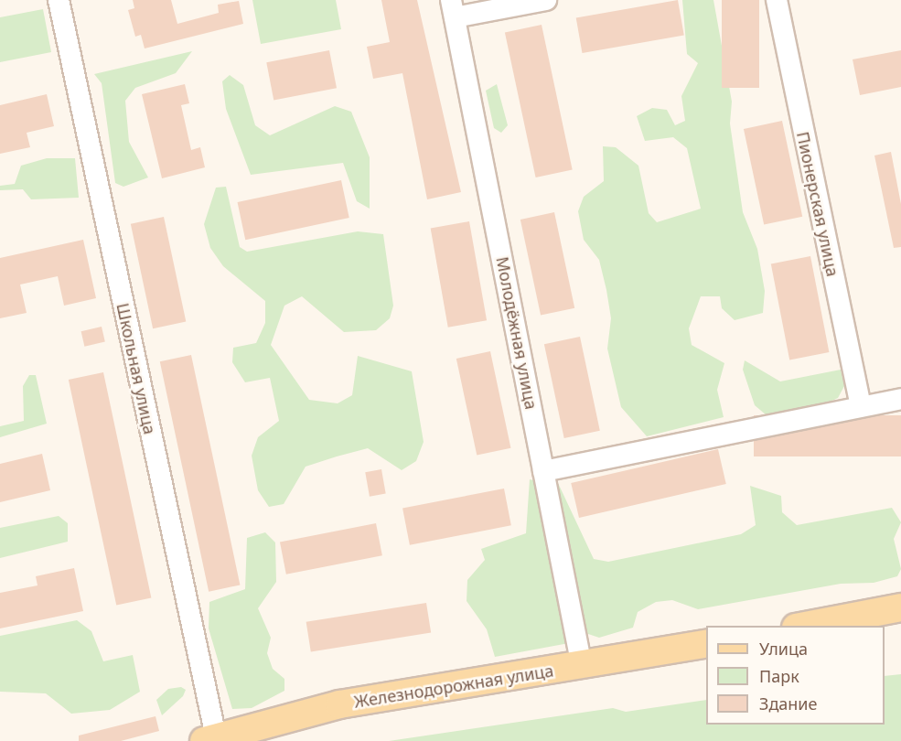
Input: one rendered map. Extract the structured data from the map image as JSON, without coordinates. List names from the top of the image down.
{
  "streets": {
    "main road": ["Железнодорожная улица"],
    "street": ["Пионерская улица", "Молодёжная улица", "Школьная улица"]
  },
  "crossings": [
    ["Молодёжная улица", "Железнодорожная улица"],
    ["Школьная улица", "Железнодорожная улица"]
  ],
  "legend": ["Улица", "Парк", "Здание"]
}
